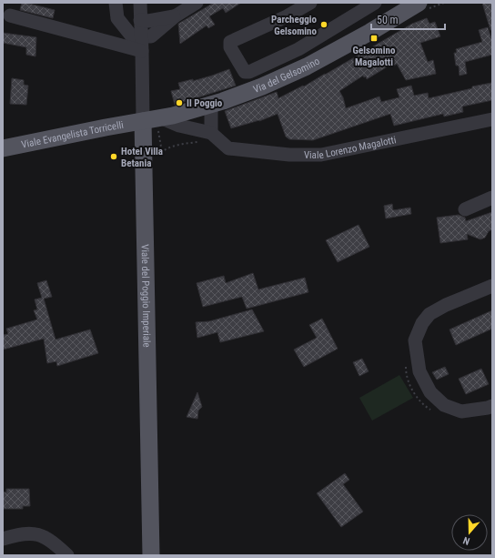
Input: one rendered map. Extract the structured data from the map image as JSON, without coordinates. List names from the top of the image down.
{
  "streets": {
    "main road": ["Via del Gelsomino", "Viale Evangelista Torricelli", "Viale del Poggio Imperiale"],
    "street": ["Viale Lorenzo Magalotti"]
  },
  "crossings": [
    ["Via del Gelsomino", "Viale Evangelista Torricelli"],
    ["Via del Gelsomino", "Viale del Poggio Imperiale"],
    ["Viale Evangelista Torricelli", "Viale del Poggio Imperiale"]
  ],
  "places": {
    "other": ["Parcheggio Gelsomino", "Il Poggio", "Hotel Villa Betania"],
    "transit": ["Gelsomino Magalotti"]
  },
  "scale_bar": "50 m",
  "north": "bottom"
}
